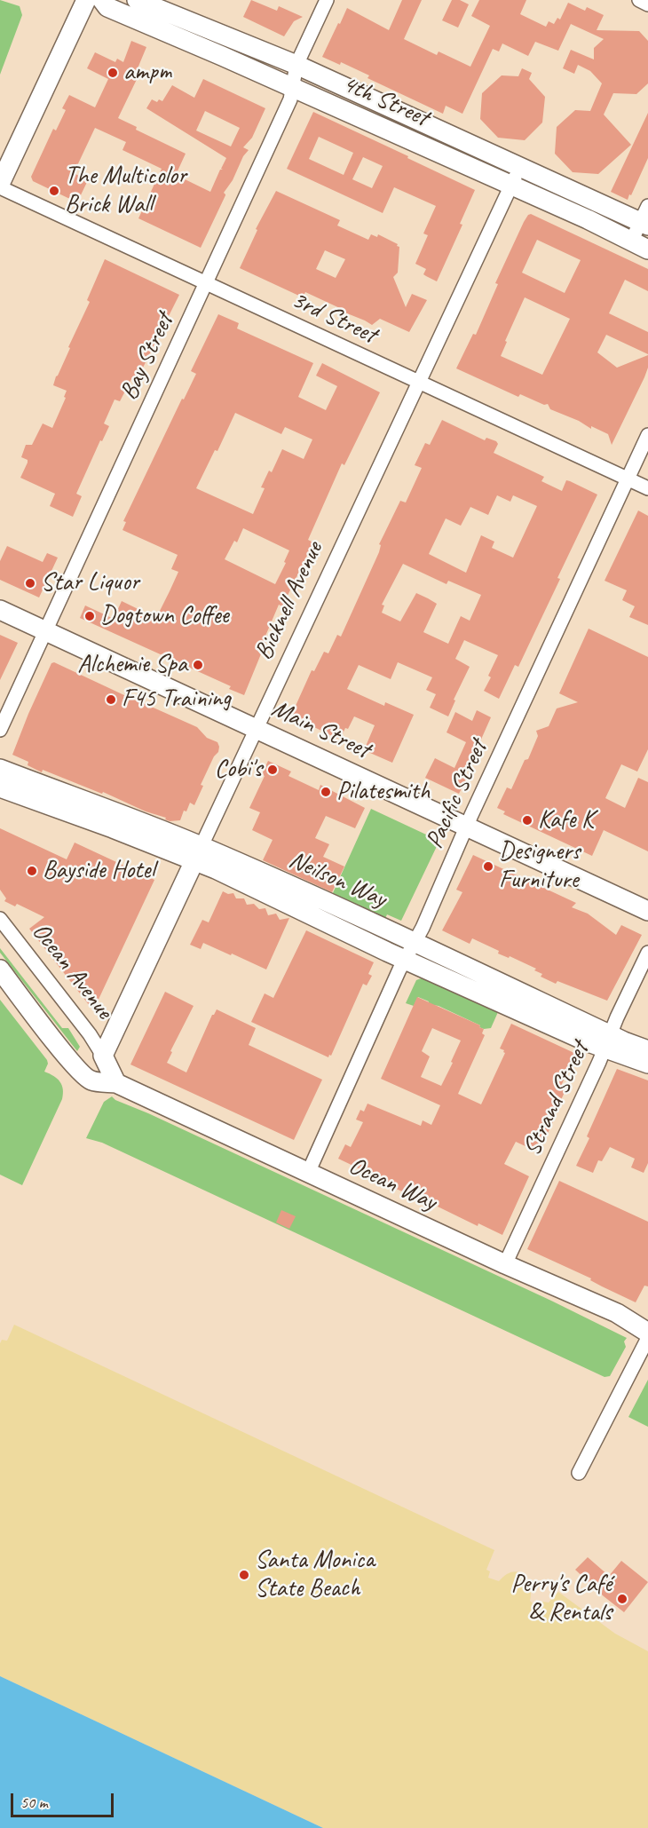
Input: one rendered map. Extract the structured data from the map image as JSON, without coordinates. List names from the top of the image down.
{
  "streets": {
    "street": [
      "4th Street",
      "3rd Street",
      "Bay Street",
      "Bicknell Avenue",
      "Main Street",
      "Pacific Street",
      "Neilson Way",
      "Ocean Avenue",
      "Strand Street",
      "Ocean Way"
    ]
  },
  "crossings": [
    ["4th Street", "Bay Street"],
    ["4th Street", "Bicknell Avenue"],
    ["3rd Street", "Bay Street"],
    ["3rd Street", "Bicknell Avenue"],
    ["3rd Street", "Pacific Street"],
    ["Bay Street", "Main Street"],
    ["Bicknell Avenue", "Main Street"],
    ["Bicknell Avenue", "Neilson Way"],
    ["Bicknell Avenue", "Ocean Avenue"],
    ["Main Street", "Pacific Street"],
    ["Pacific Street", "Neilson Way"],
    ["Pacific Street", "Ocean Way"],
    ["Neilson Way", "Strand Street"],
    ["Strand Street", "Ocean Way"]
  ],
  "places": [
    "ampm",
    "The Multicolor Brick Wall",
    "Star Liquor",
    "Dogtown Coffee",
    "Alchemie Spa",
    "F45 Training",
    "Cobi's",
    "Pilatesmith",
    "Kafe K",
    "Designers Furniture",
    "Bayside Hotel",
    "Santa Monica State Beach",
    "Perry's Café & Rentals"
  ],
  "scale_bar": "50 m"
}
